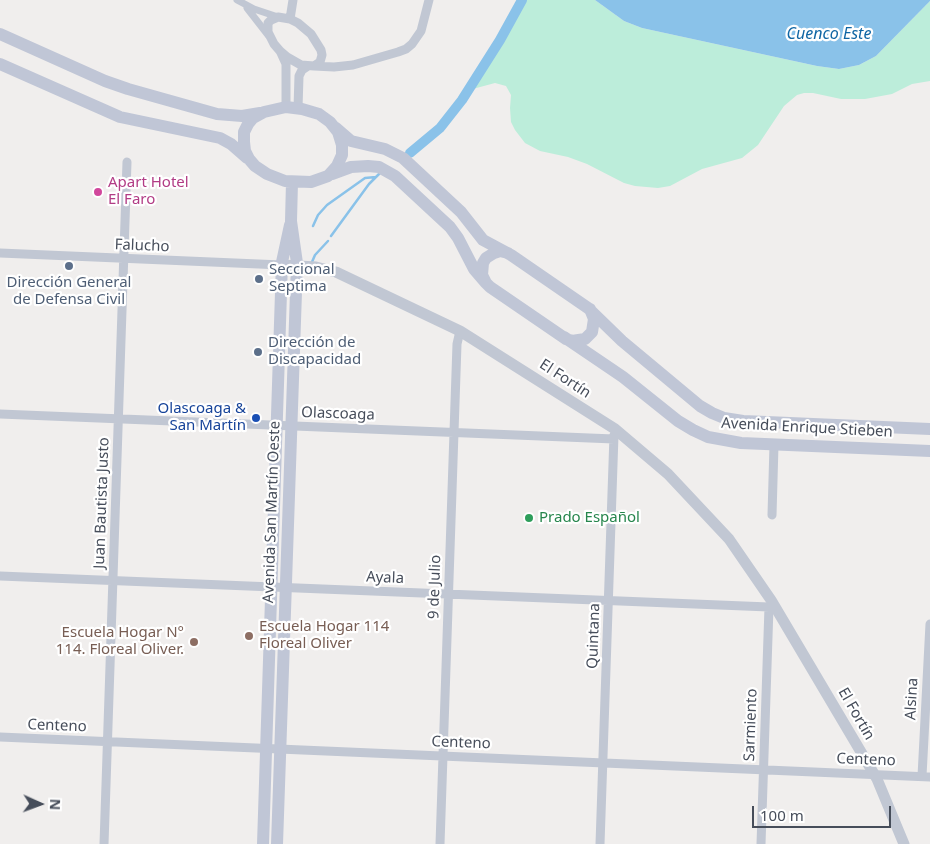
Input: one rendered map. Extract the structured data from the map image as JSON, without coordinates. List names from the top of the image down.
{
  "streets": {
    "main road": ["Avenida Enrique Stieben", "Avenida San Martín Oeste"],
    "street": [
      "Falucho",
      "El Fortín",
      "Olascoaga",
      "Juan Bautista Justo",
      "Ayala",
      "9 de Julio",
      "Quintana",
      "Alsina",
      "Sarmiento",
      "Centeno"
    ]
  },
  "crossings": [
    ["Falucho", "El Fortín"],
    ["Falucho", "Juan Bautista Justo"],
    ["Falucho", "Avenida San Martín Oeste"],
    ["El Fortín", "Olascoaga"],
    ["El Fortín", "Avenida San Martín Oeste"],
    ["El Fortín", "Ayala"],
    ["El Fortín", "9 de Julio"],
    ["El Fortín", "Quintana"],
    ["El Fortín", "Sarmiento"],
    ["El Fortín", "Centeno"],
    ["Olascoaga", "Juan Bautista Justo"],
    ["Olascoaga", "Avenida San Martín Oeste"],
    ["Olascoaga", "9 de Julio"],
    ["Olascoaga", "Quintana"],
    ["Avenida Enrique Stieben", "Avenida San Martín Oeste"],
    ["Juan Bautista Justo", "Ayala"],
    ["Juan Bautista Justo", "Centeno"],
    ["Avenida San Martín Oeste", "Ayala"],
    ["Avenida San Martín Oeste", "Centeno"],
    ["Ayala", "9 de Julio"],
    ["Ayala", "Quintana"],
    ["Ayala", "Sarmiento"],
    ["9 de Julio", "Centeno"],
    ["Quintana", "Centeno"],
    ["Alsina", "Centeno"],
    ["Sarmiento", "Centeno"]
  ],
  "water": ["Cuenco Este"],
  "places": [
    "Apart Hotel El Faro",
    "Dirección General de Defensa Civil",
    "Seccional Septima",
    "Dirección de Discapacidad",
    "Olascoaga & San Martín",
    "Prado Español",
    "Escuela Hogar 114 Floreal Oliver",
    "Escuela Hogar N° 114. Floreal Oliver."
  ],
  "scale_bar": "100 m",
  "north": "right"
}
